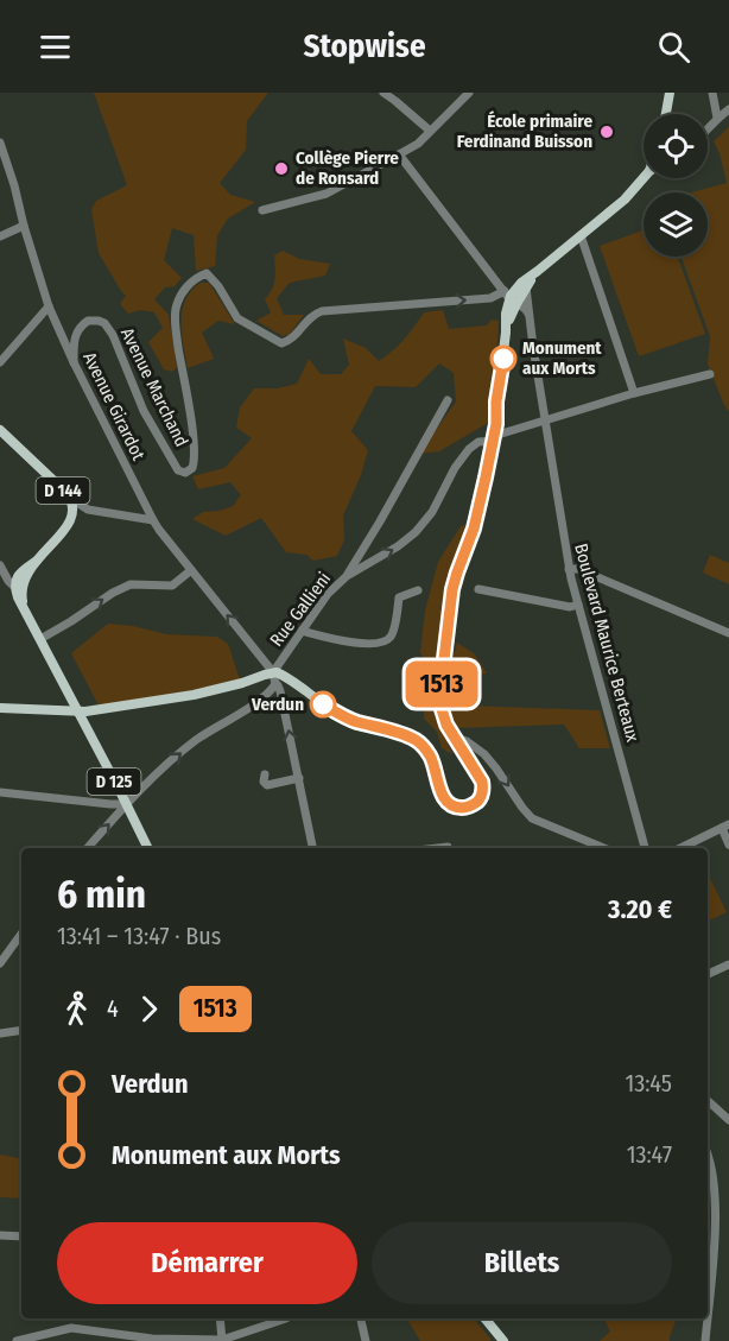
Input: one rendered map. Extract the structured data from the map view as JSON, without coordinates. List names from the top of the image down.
{
  "streets": {
    "main road": ["D 144", "Rue Gallieni", "D 125"],
    "street": ["Avenue Marchand", "Avenue Girardot", "Boulevard Maurice Berteaux"]
  },
  "crossings": [
    ["Avenue Marchand", "Avenue Girardot"],
    ["Avenue Marchand", "Boulevard Maurice Berteaux"],
    ["Avenue Girardot", "Rue Gallieni"],
    ["Rue Gallieni", "Boulevard Maurice Berteaux"],
    ["Rue Gallieni", "D 125"]
  ],
  "places": [
    "École primaire Ferdinand Buisson",
    "Collège Pierre de Ronsard",
    "Monument aux Morts",
    "Verdun"
  ],
  "lines": ["bus line 1513"],
  "page": {
    "header": "Stopwise",
    "on_map": "1513",
    "heading": ["6 min", "13:41 – 13:47 · Bus", "3.20 €"],
    "legs": ["4", "1513"],
    "list": [
      {
        "name": "Verdun",
        "value": "13:45"
      },
      {
        "name": "Monument aux Morts",
        "value": "13:47"
      }
    ],
    "buttons": ["Démarrer", "Billets"]
  }
}
